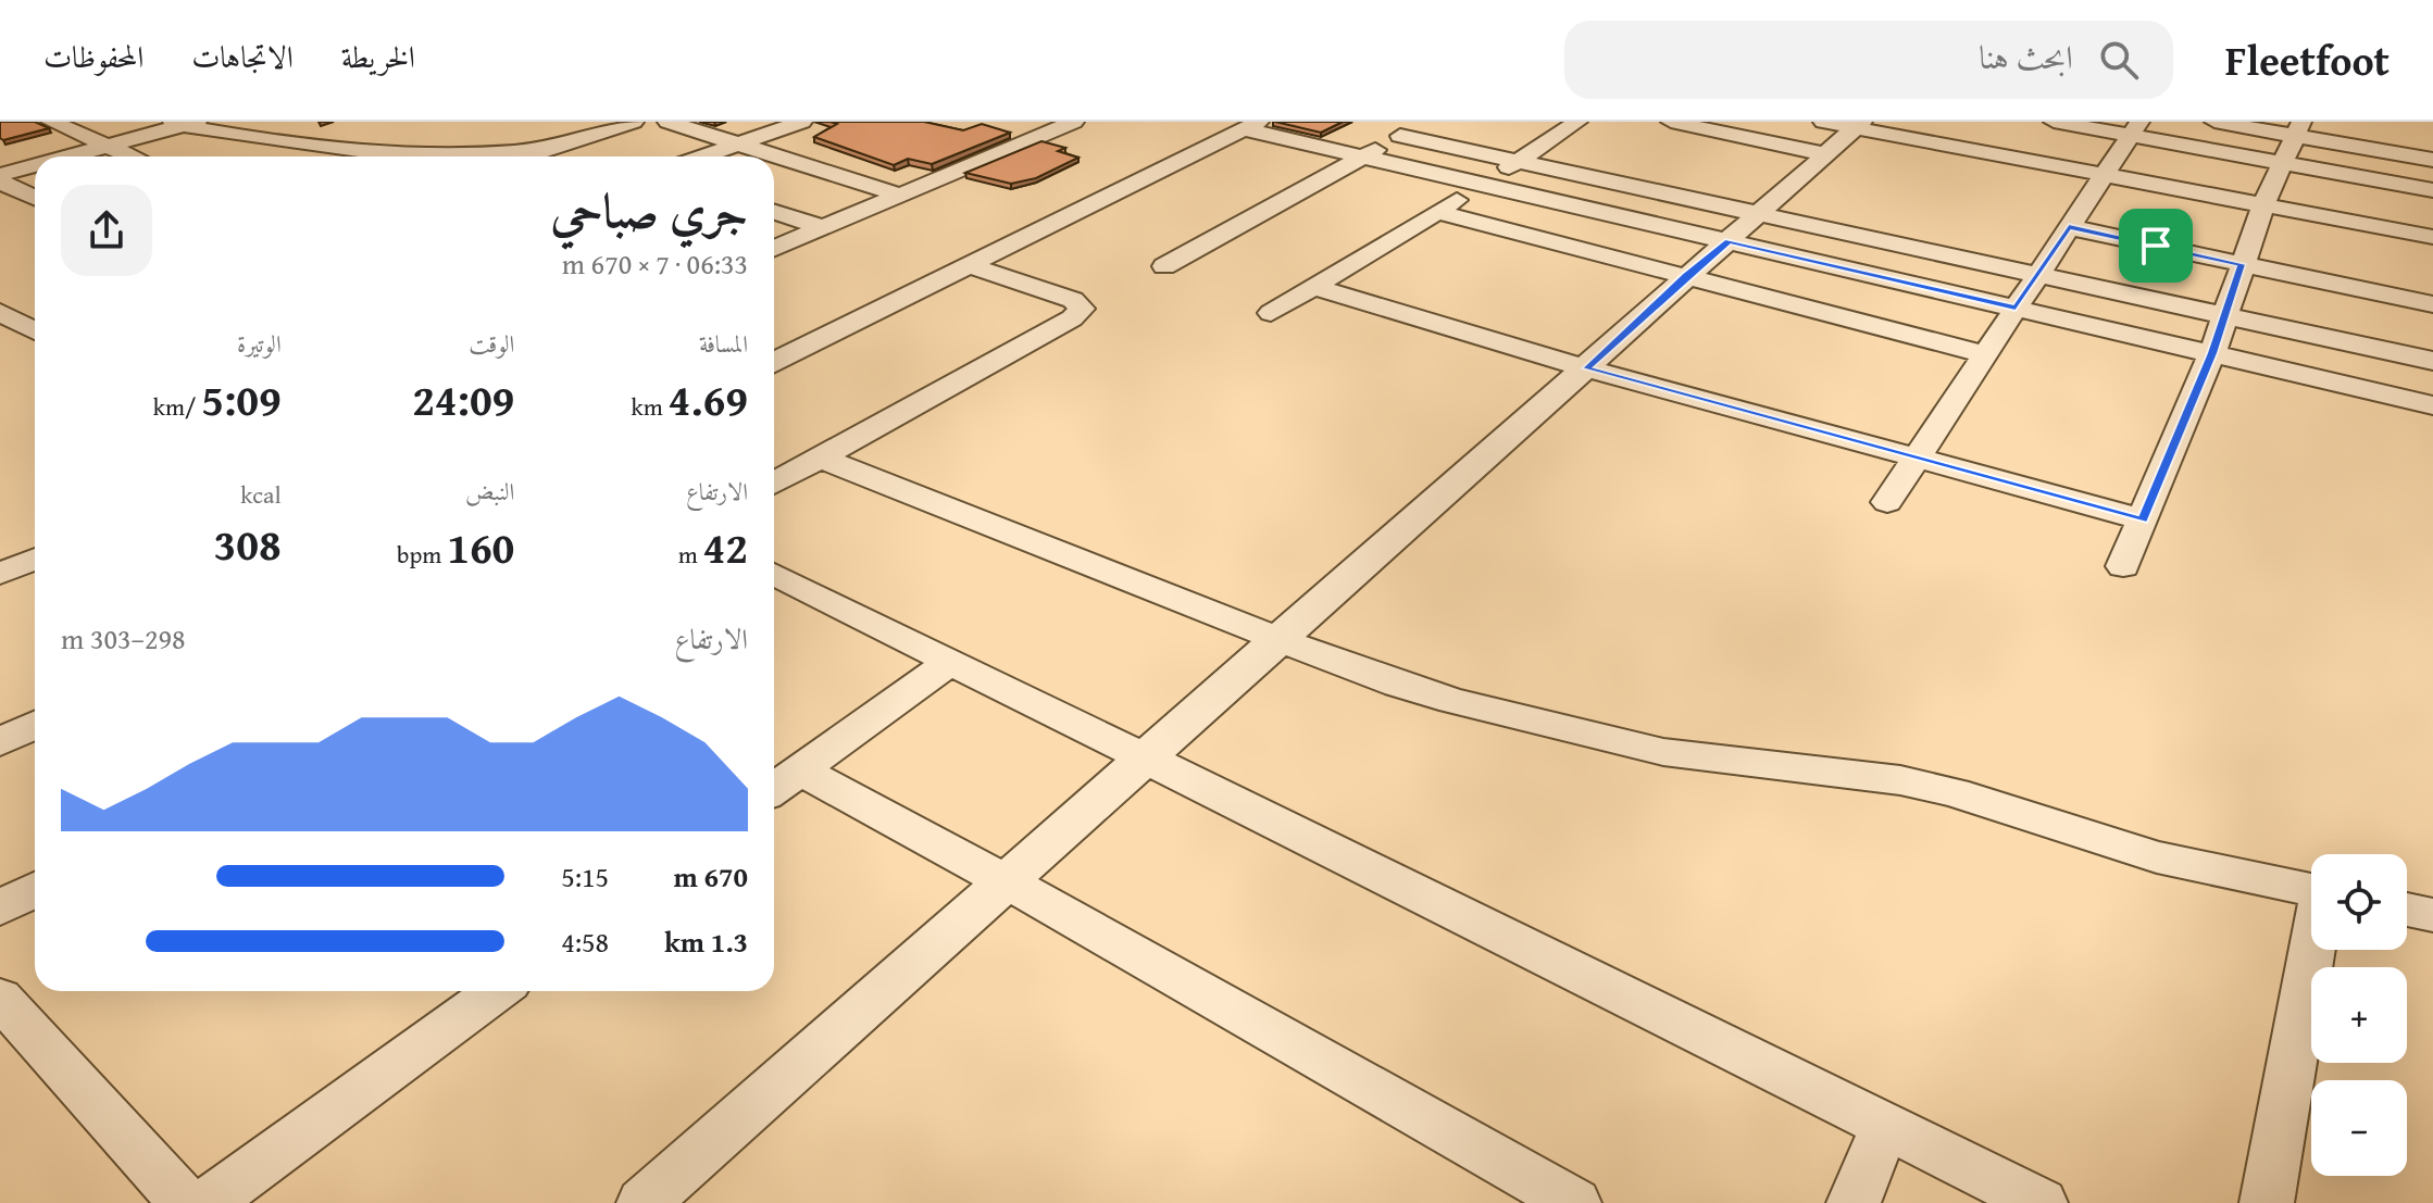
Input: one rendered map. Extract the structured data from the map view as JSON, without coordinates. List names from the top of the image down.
{
  "page": {
    "header": "Fleetfoot",
    "search": "ابحث هنا",
    "nav": ["الخريطة", "الاتجاهات", "المحفوظات"],
    "heading": ["جري صباحي", "06:33 · 7 × 670 m"],
    "stats": [
      ["المسافة", "4.69 km"],
      ["الوقت", "24:09"],
      ["الوتيرة", "5:09 /km"],
      ["الارتفاع", "42 m"],
      ["النبض", "160 bpm"],
      ["kcal", "308"]
    ],
    "chart": ["الارتفاع", "298–303 m"],
    "list": [
      {
        "name": "670 m",
        "note": "5:15"
      },
      {
        "name": "1.3 km",
        "note": "4:58"
      }
    ],
    "map_buttons": ["+", "−"]
  }
}
